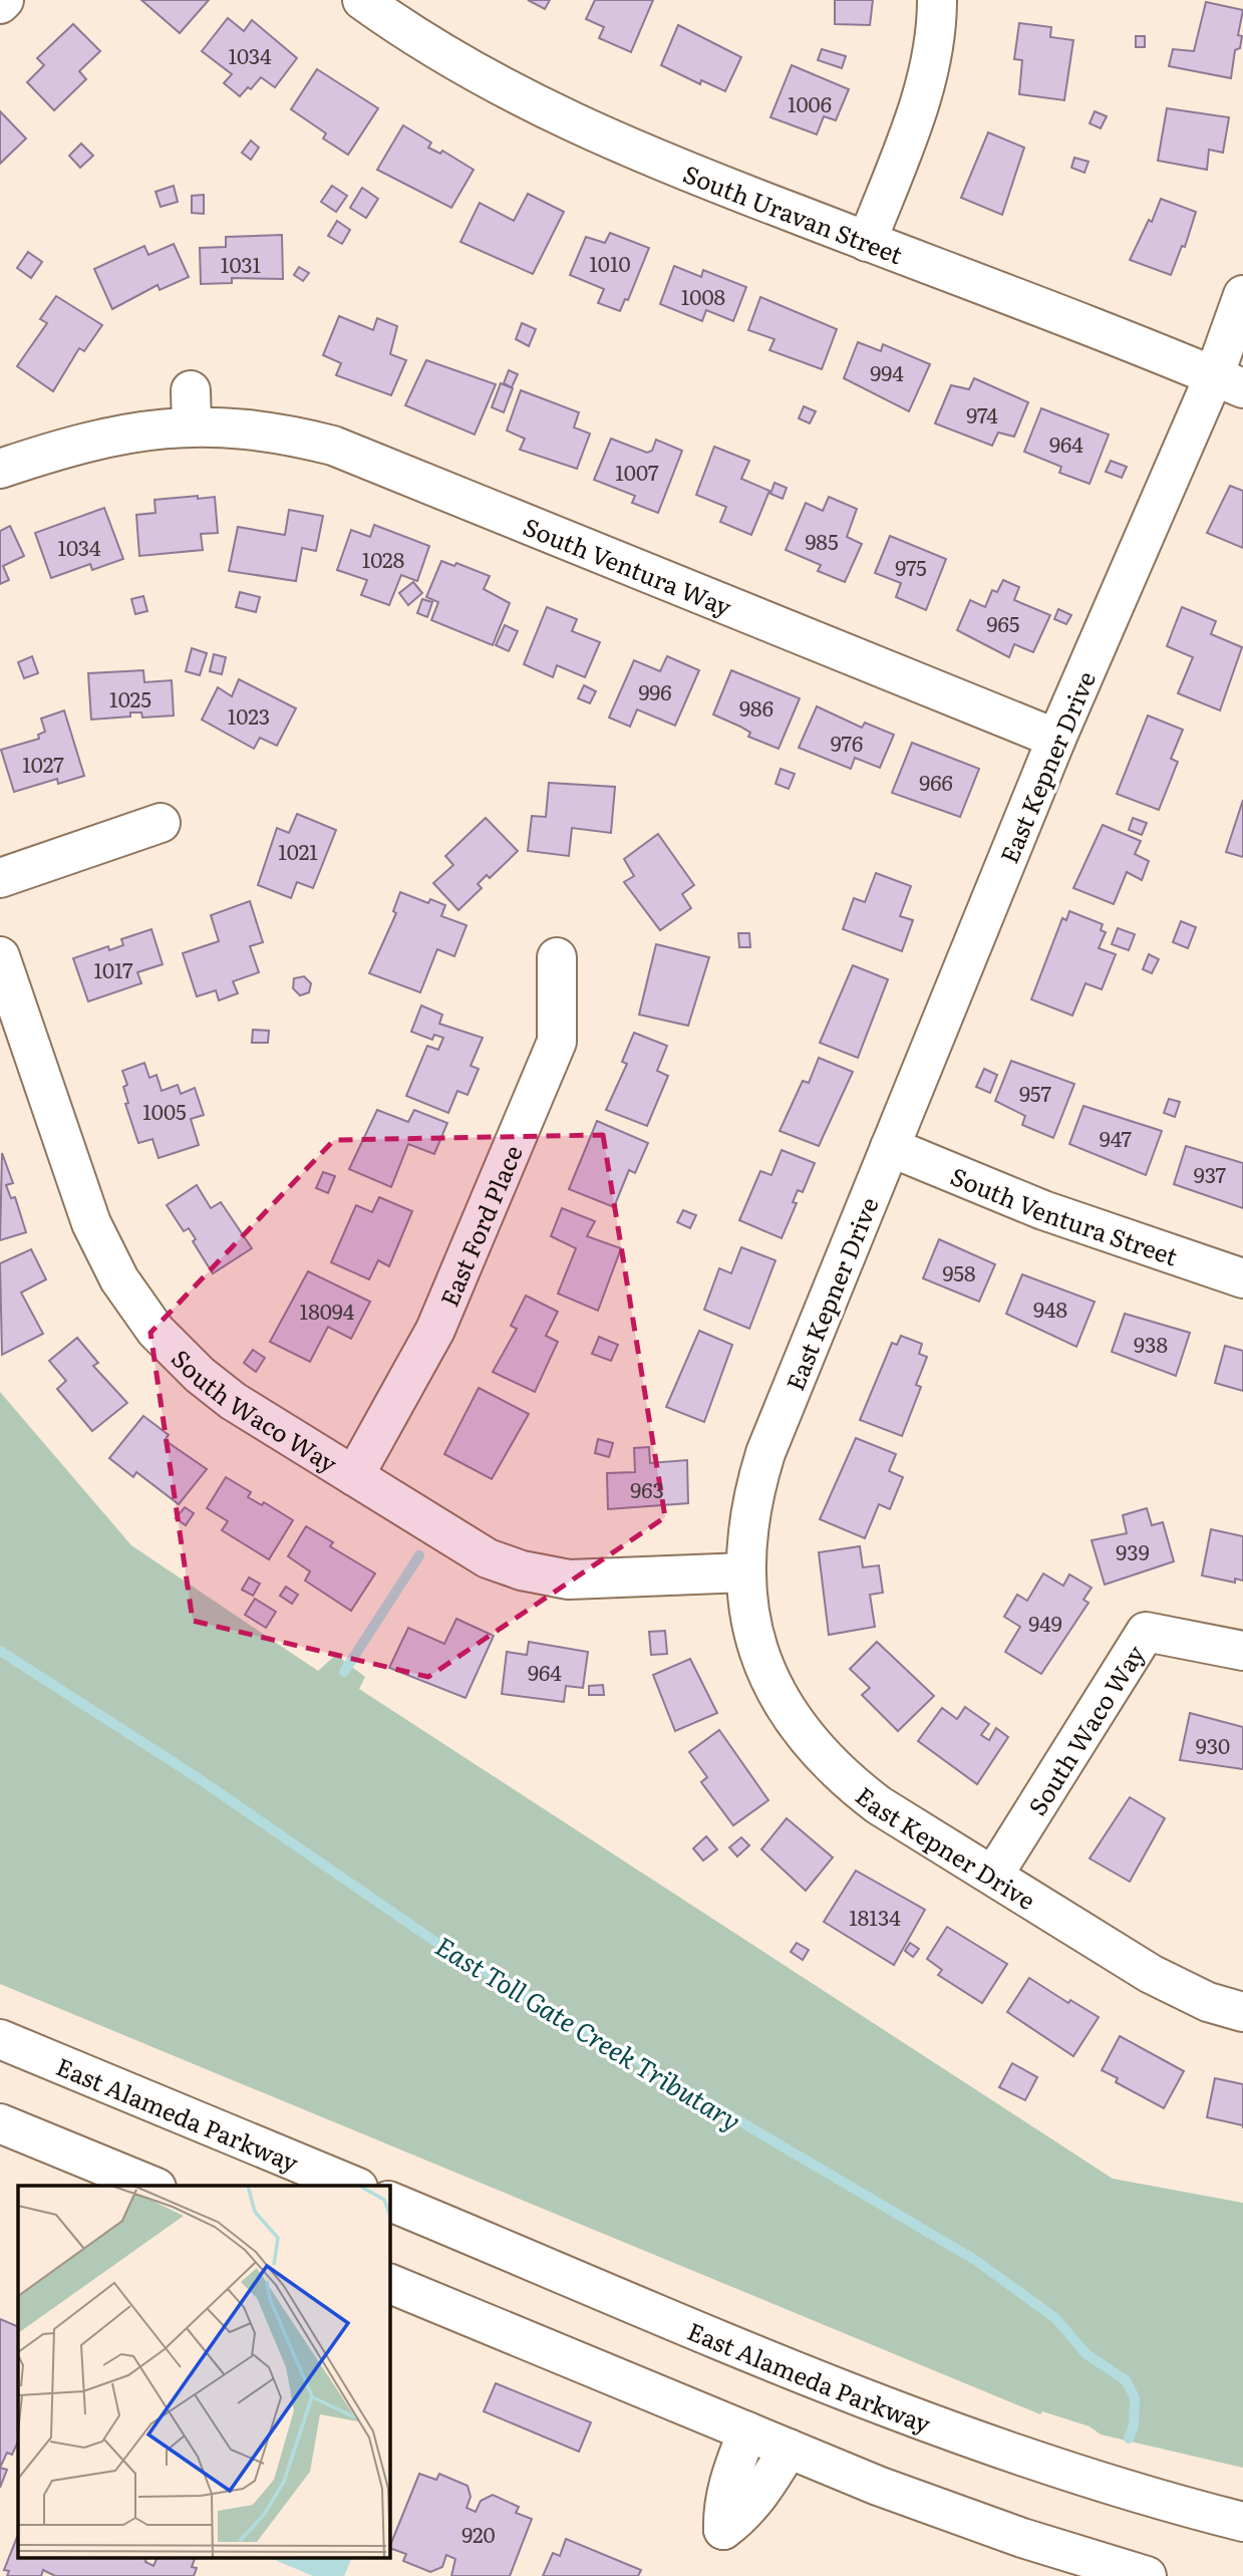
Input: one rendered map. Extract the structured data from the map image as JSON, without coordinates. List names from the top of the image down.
{
  "streets": {
    "street": [
      "South Uravan Street",
      "South Ventura Way",
      "East Kepner Drive",
      "South Ventura Street",
      "East Ford Place",
      "South Waco Way",
      "East Alameda Parkway"
    ]
  },
  "crossings": [
    ["South Uravan Street", "East Kepner Drive"],
    ["South Ventura Way", "East Kepner Drive"],
    ["East Kepner Drive", "South Ventura Street"],
    ["East Kepner Drive", "South Waco Way"],
    ["East Ford Place", "South Waco Way"]
  ],
  "water": ["East Toll Gate Creek Tributary"],
  "house_numbers": [
    "1034",
    "1006",
    "1010",
    "1031",
    "1008",
    "994",
    "974",
    "964",
    "1007",
    "985",
    "1034",
    "1028",
    "975",
    "965",
    "996",
    "1025",
    "986",
    "1023",
    "976",
    "1027",
    "966",
    "1021",
    "1017",
    "957",
    "1005",
    "947",
    "937",
    "958",
    "948",
    "18094",
    "938",
    "963",
    "939",
    "949",
    "964",
    "930",
    "18134",
    "920"
  ]
}
